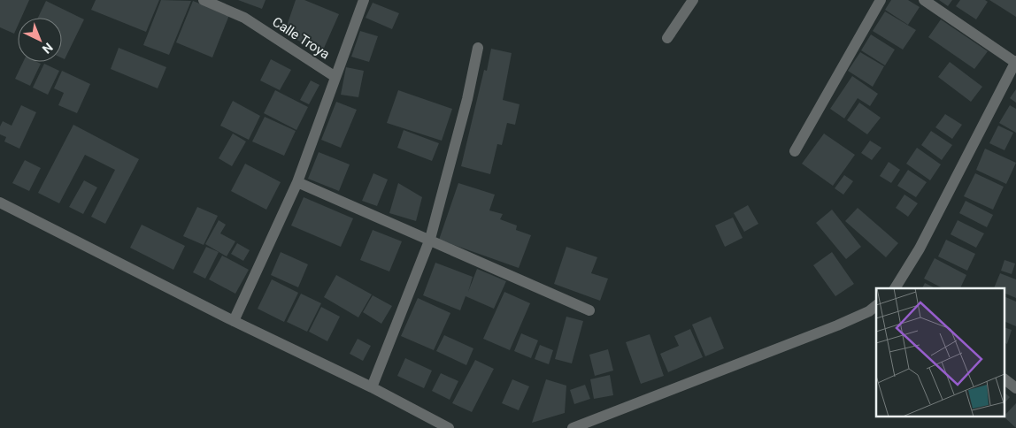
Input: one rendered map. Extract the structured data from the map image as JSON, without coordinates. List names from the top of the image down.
{
  "streets": {
    "street": ["Calle Troya"]
  },
  "north": "bottom right"
}
